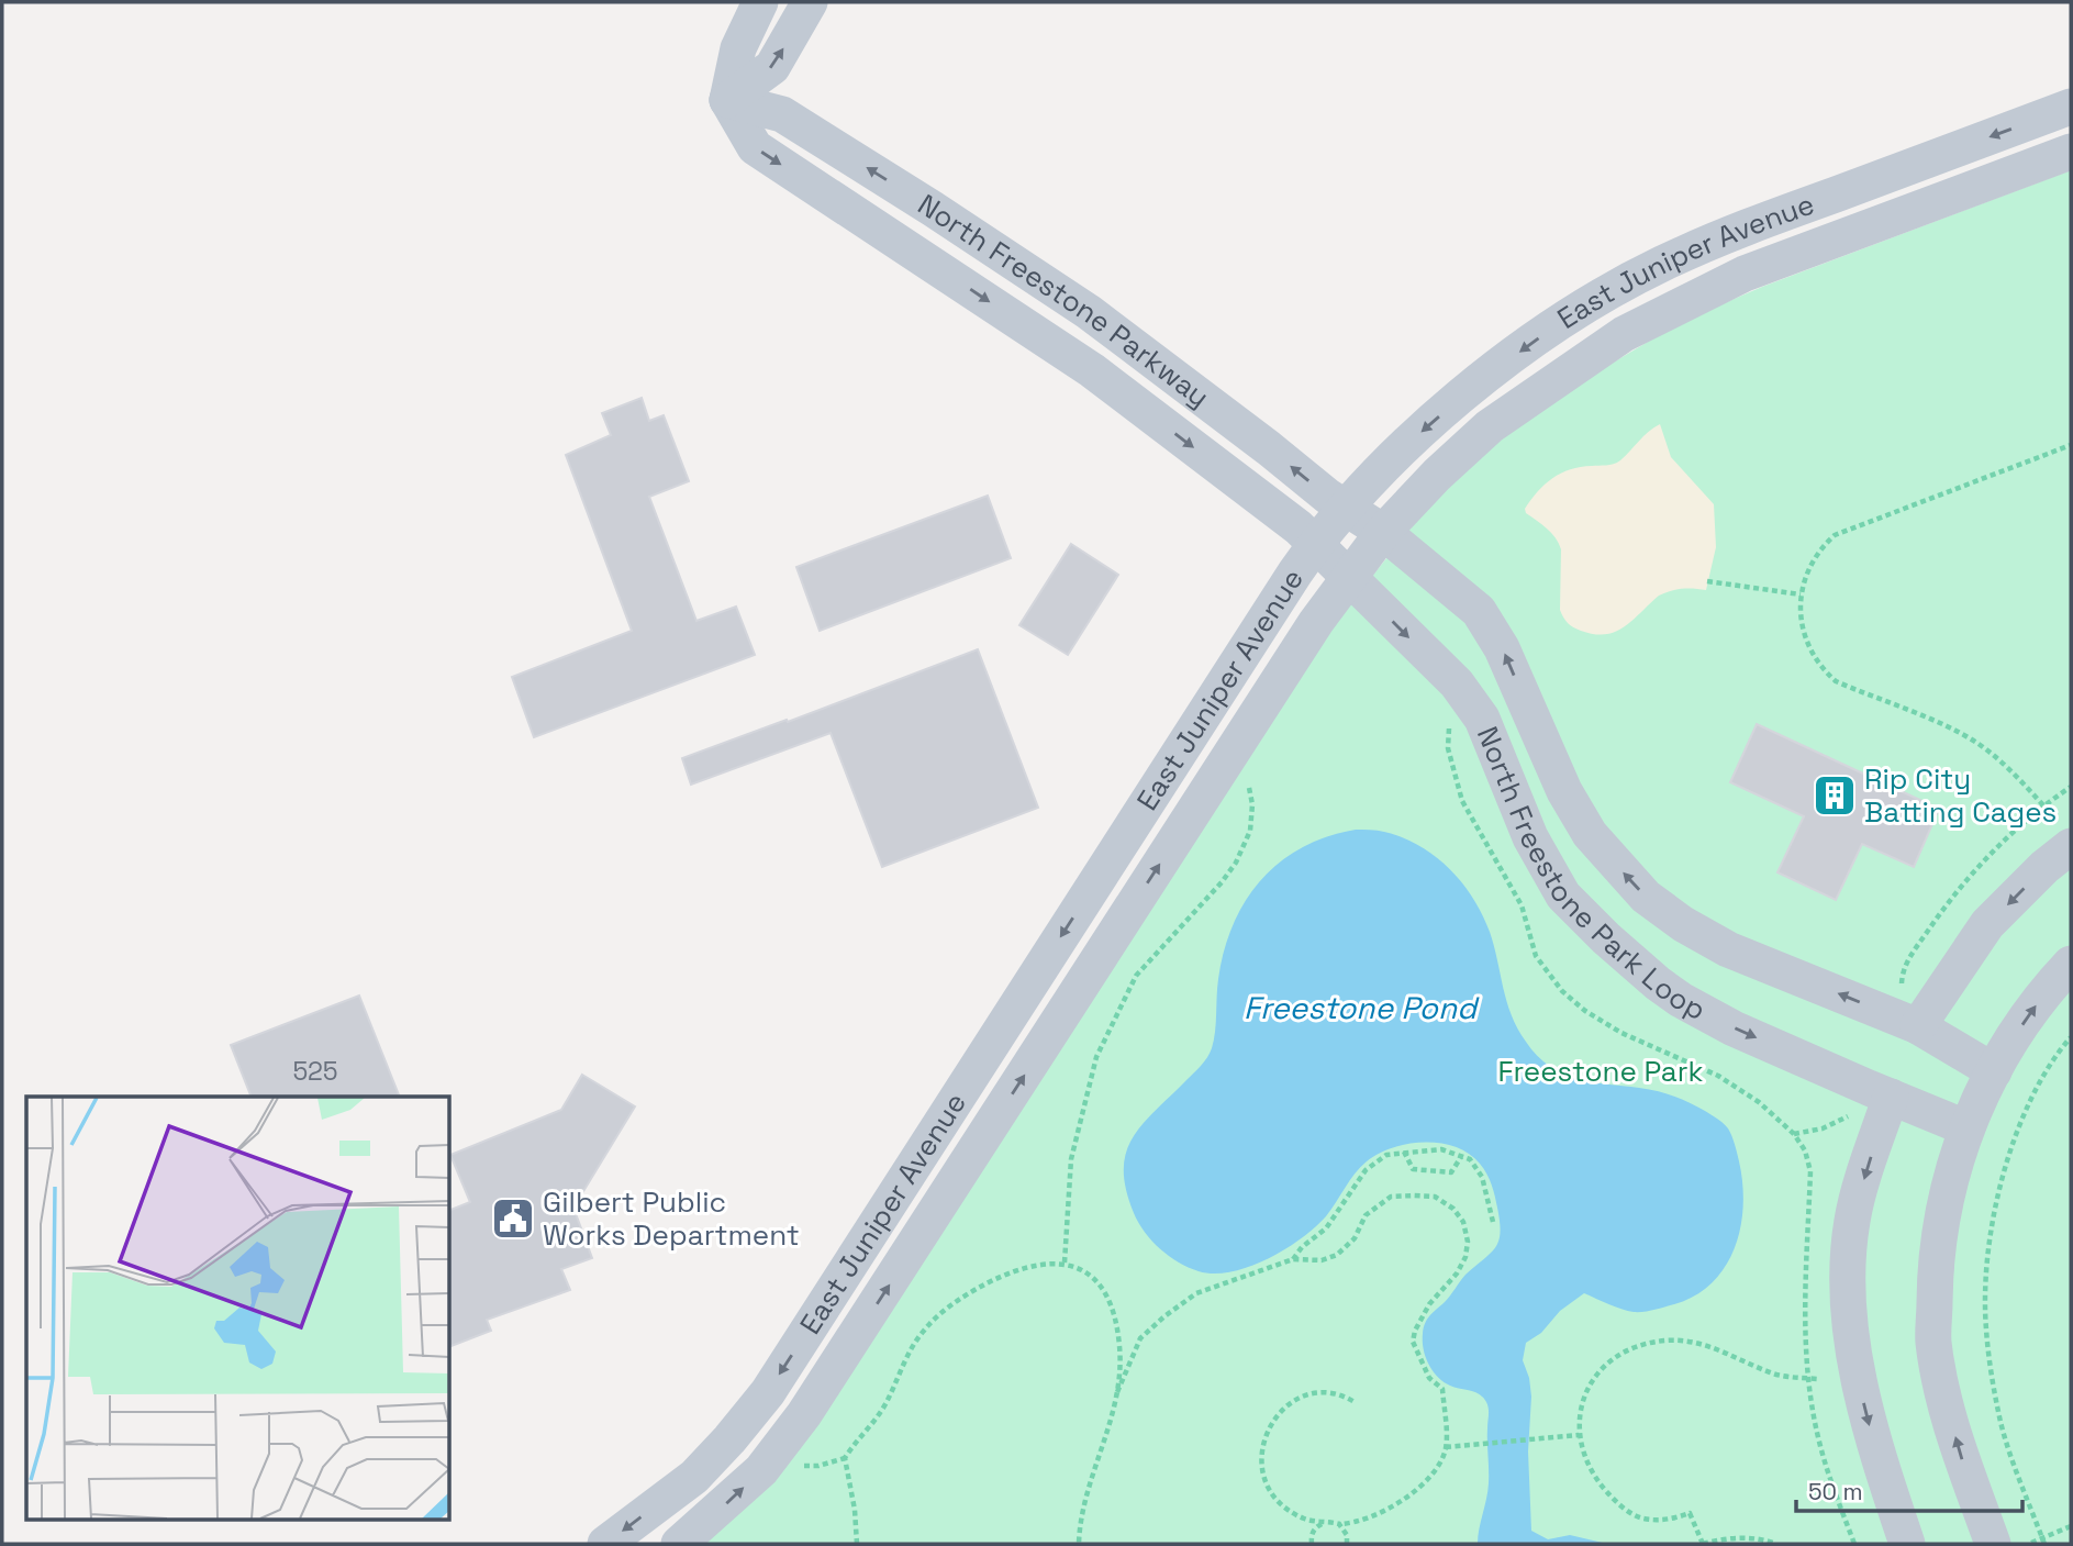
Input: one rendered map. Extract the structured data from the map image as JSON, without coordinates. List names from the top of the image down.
{
  "streets": {
    "street": ["East Juniper Avenue", "North Freestone Parkway", "North Freestone Park Loop"]
  },
  "crossings": [
    ["East Juniper Avenue", "North Freestone Parkway"],
    ["East Juniper Avenue", "North Freestone Park Loop"],
    ["North Freestone Parkway", "North Freestone Park Loop"]
  ],
  "water": ["Freestone Pond"],
  "parks": ["Freestone Park"],
  "places": {
    "building": ["Rip City Batting Cages"],
    "public building": ["Gilbert Public Works Department"]
  },
  "house_numbers": ["525"],
  "scale_bar": "50 m"
}
